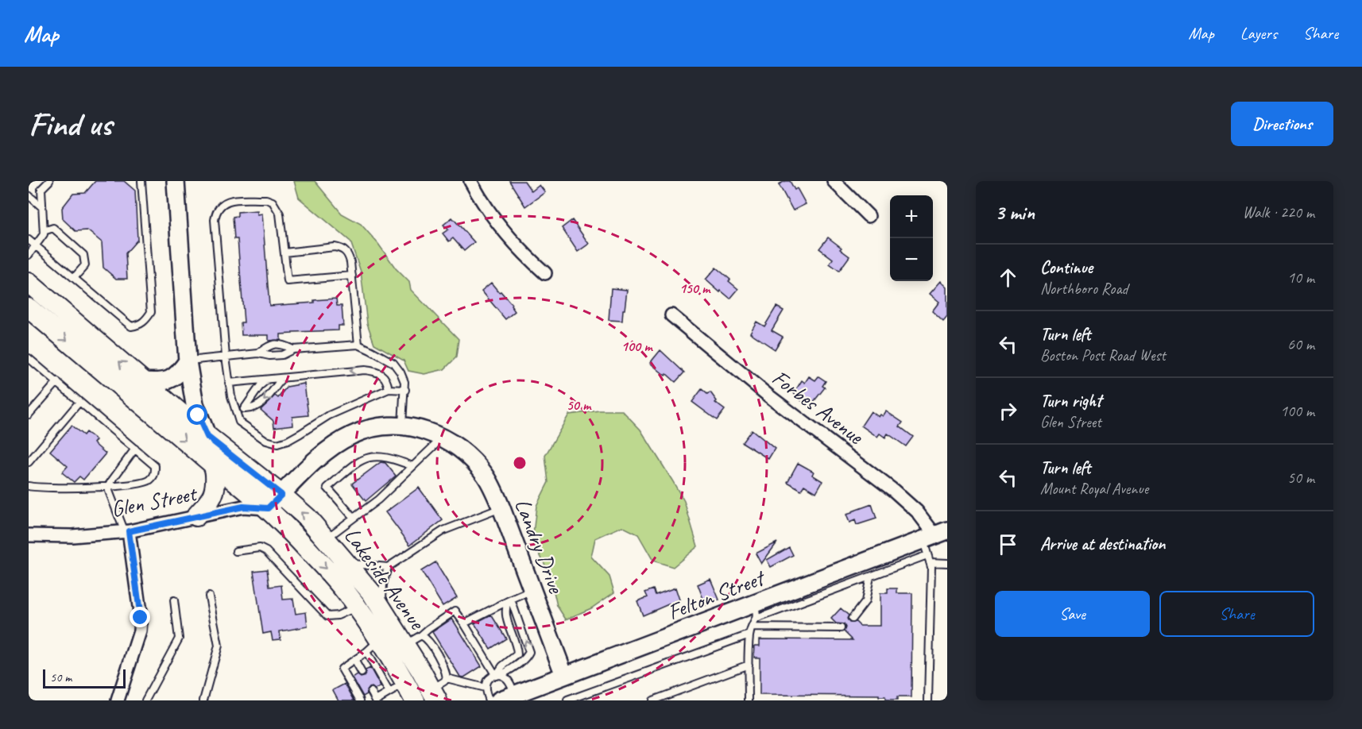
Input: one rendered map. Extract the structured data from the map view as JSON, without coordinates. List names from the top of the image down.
{
  "streets": {
    "main road": ["Lakeside Avenue"],
    "street": [
      "Forbes Avenue",
      "Glen Street",
      "Landry Drive",
      "Felton Street"
    ]
  },
  "crossings": [
    ["Forbes Avenue", "Felton Street"],
    ["Glen Street", "Landry Drive"],
    ["Glen Street", "Lakeside Avenue"],
    ["Landry Drive", "Lakeside Avenue"],
    ["Landry Drive", "Felton Street"]
  ],
  "scale_bar": "50 m",
  "page": {
    "header": "Map",
    "nav": ["Map", "Layers", "Share"],
    "buttons": [
      "Directions",
      ["Save", "Share"]
    ],
    "title": "Find us",
    "heading": ["3 min", "Walk · 220 m"],
    "map_buttons": ["+", "−"],
    "list": [
      ["Continue", "Northboro Road", "10 m"],
      ["Turn left", "Boston Post Road West", "60 m"],
      ["Turn right", "Glen Street", "100 m"],
      ["Turn left", "Mount Royal Avenue", "50 m"],
      "Arrive at destination"
    ],
    "scale": "50 m"
  },
  "rings": ["150 m", "100 m", "50 m"]
}
